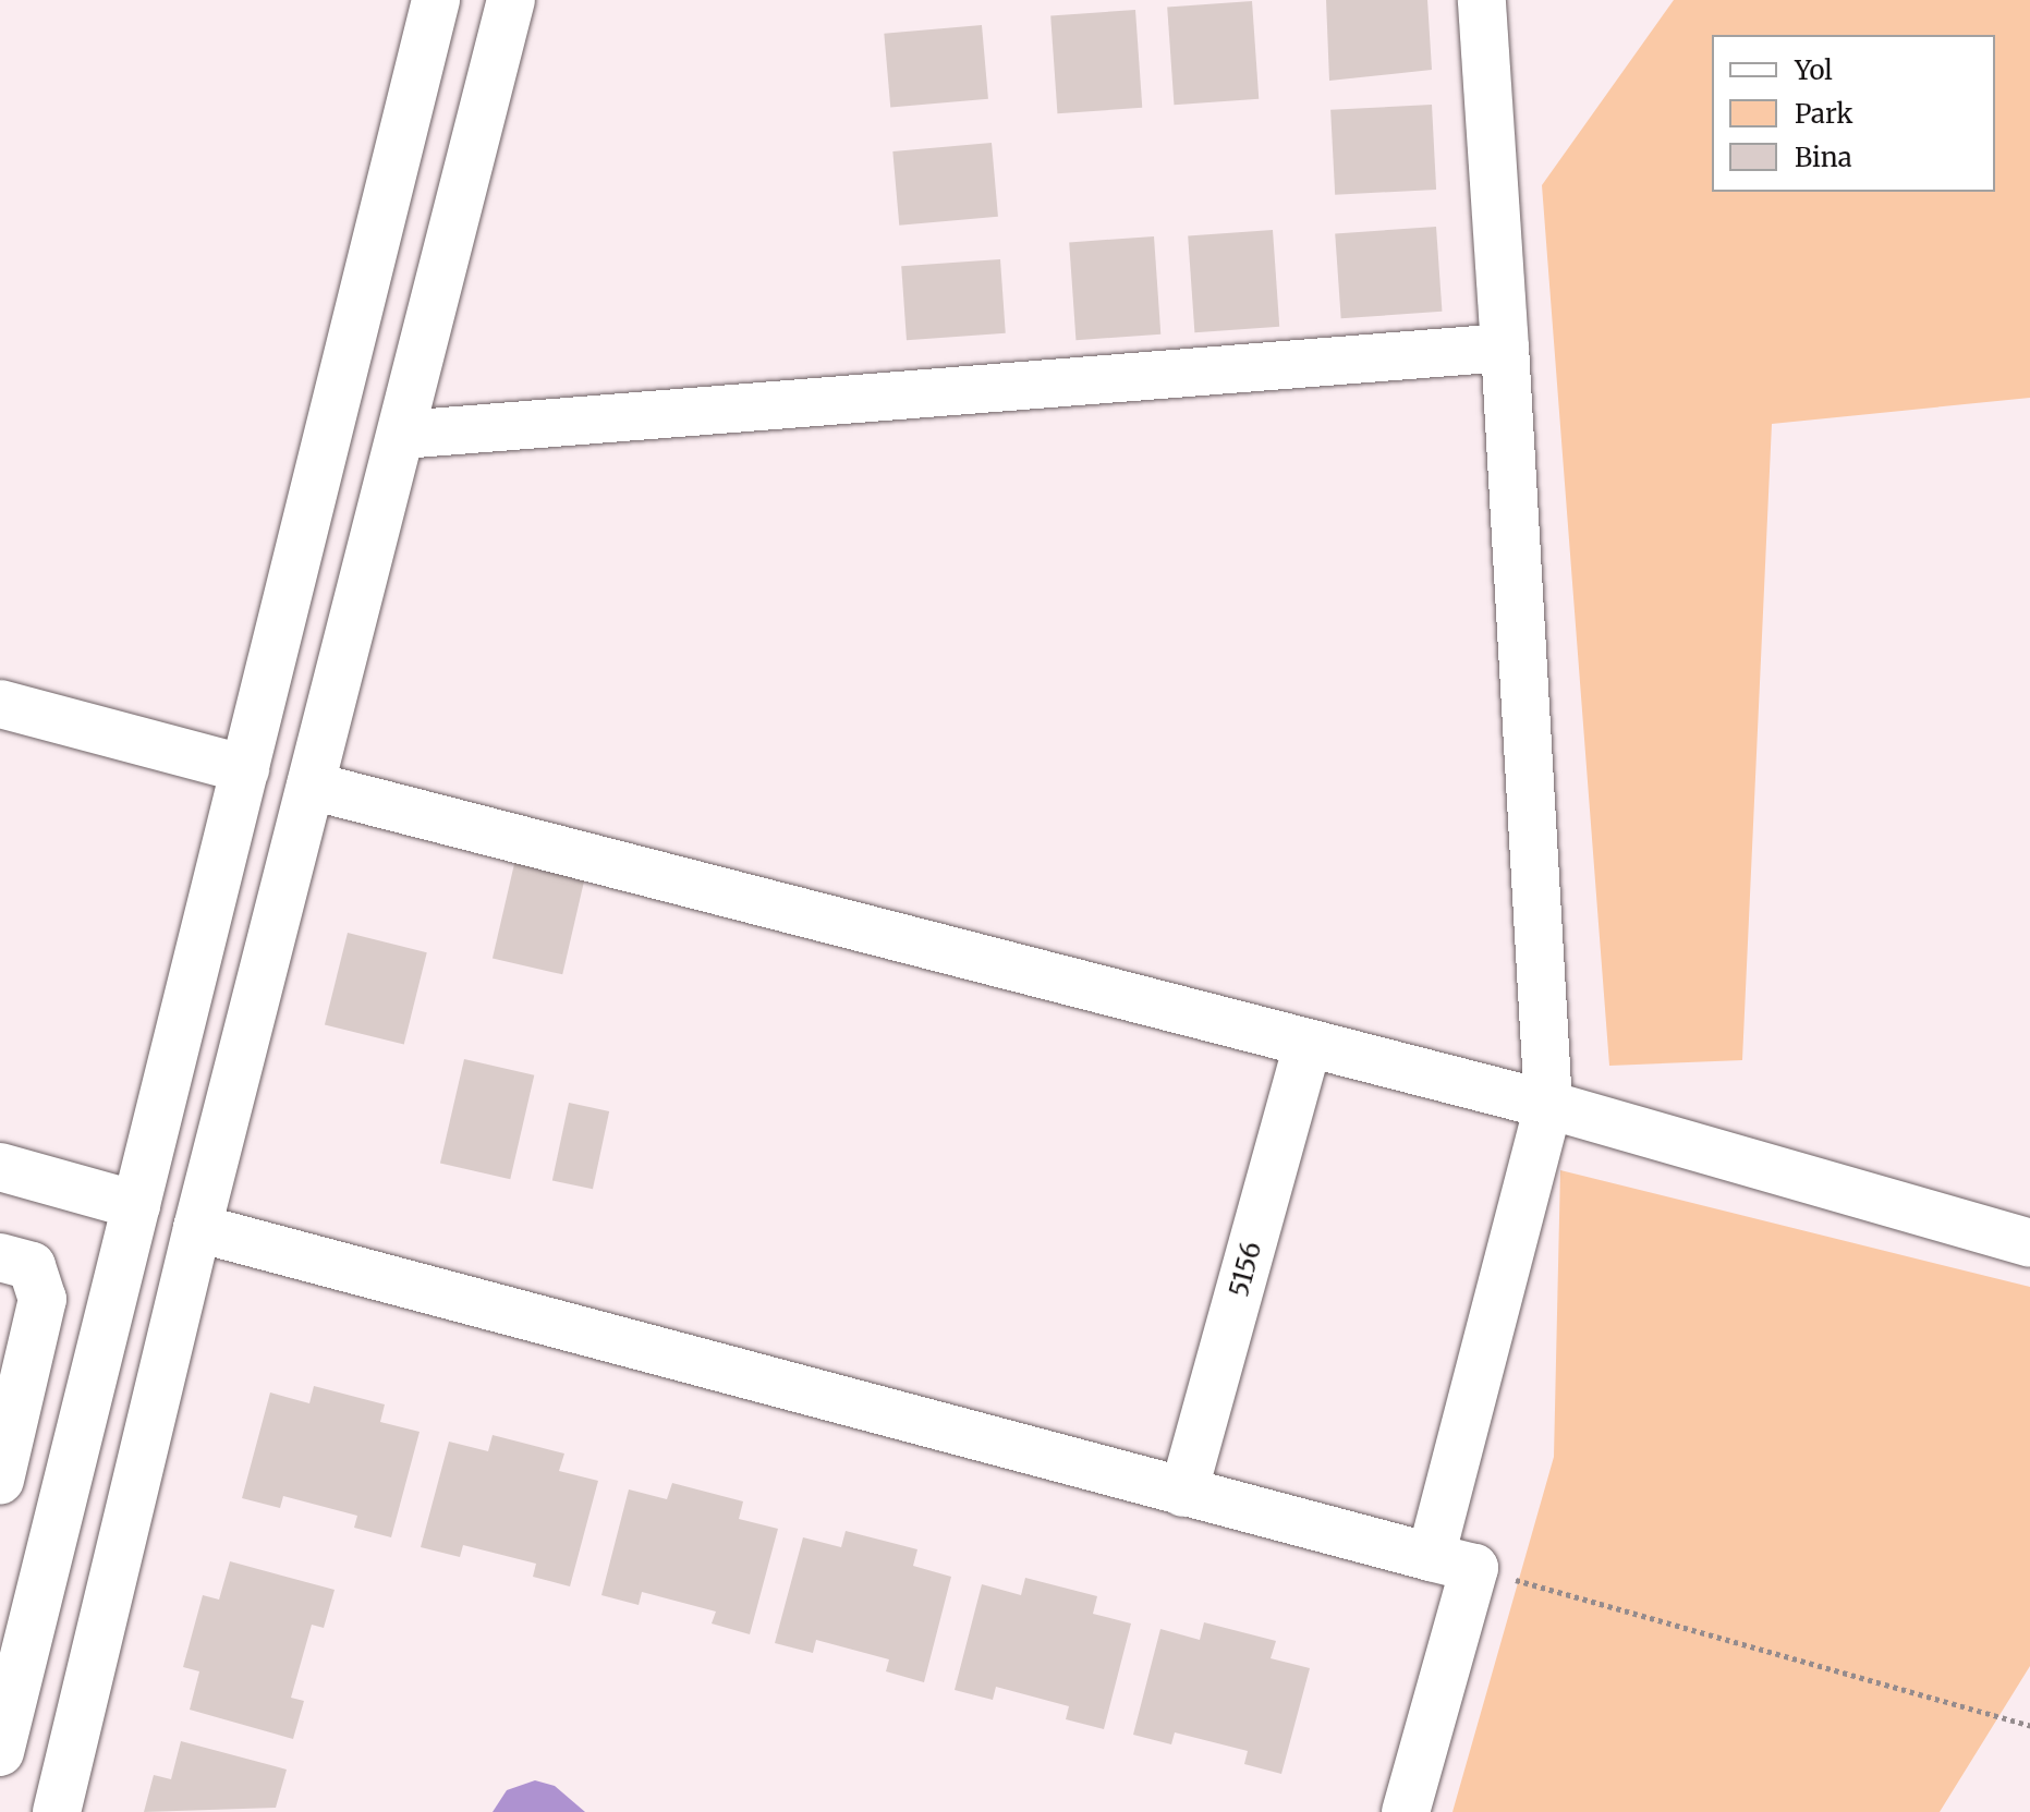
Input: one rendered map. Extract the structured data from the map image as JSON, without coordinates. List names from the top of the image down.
{
  "streets": {
    "street": ["5156"]
  },
  "legend": ["Yol", "Park", "Bina"]
}
